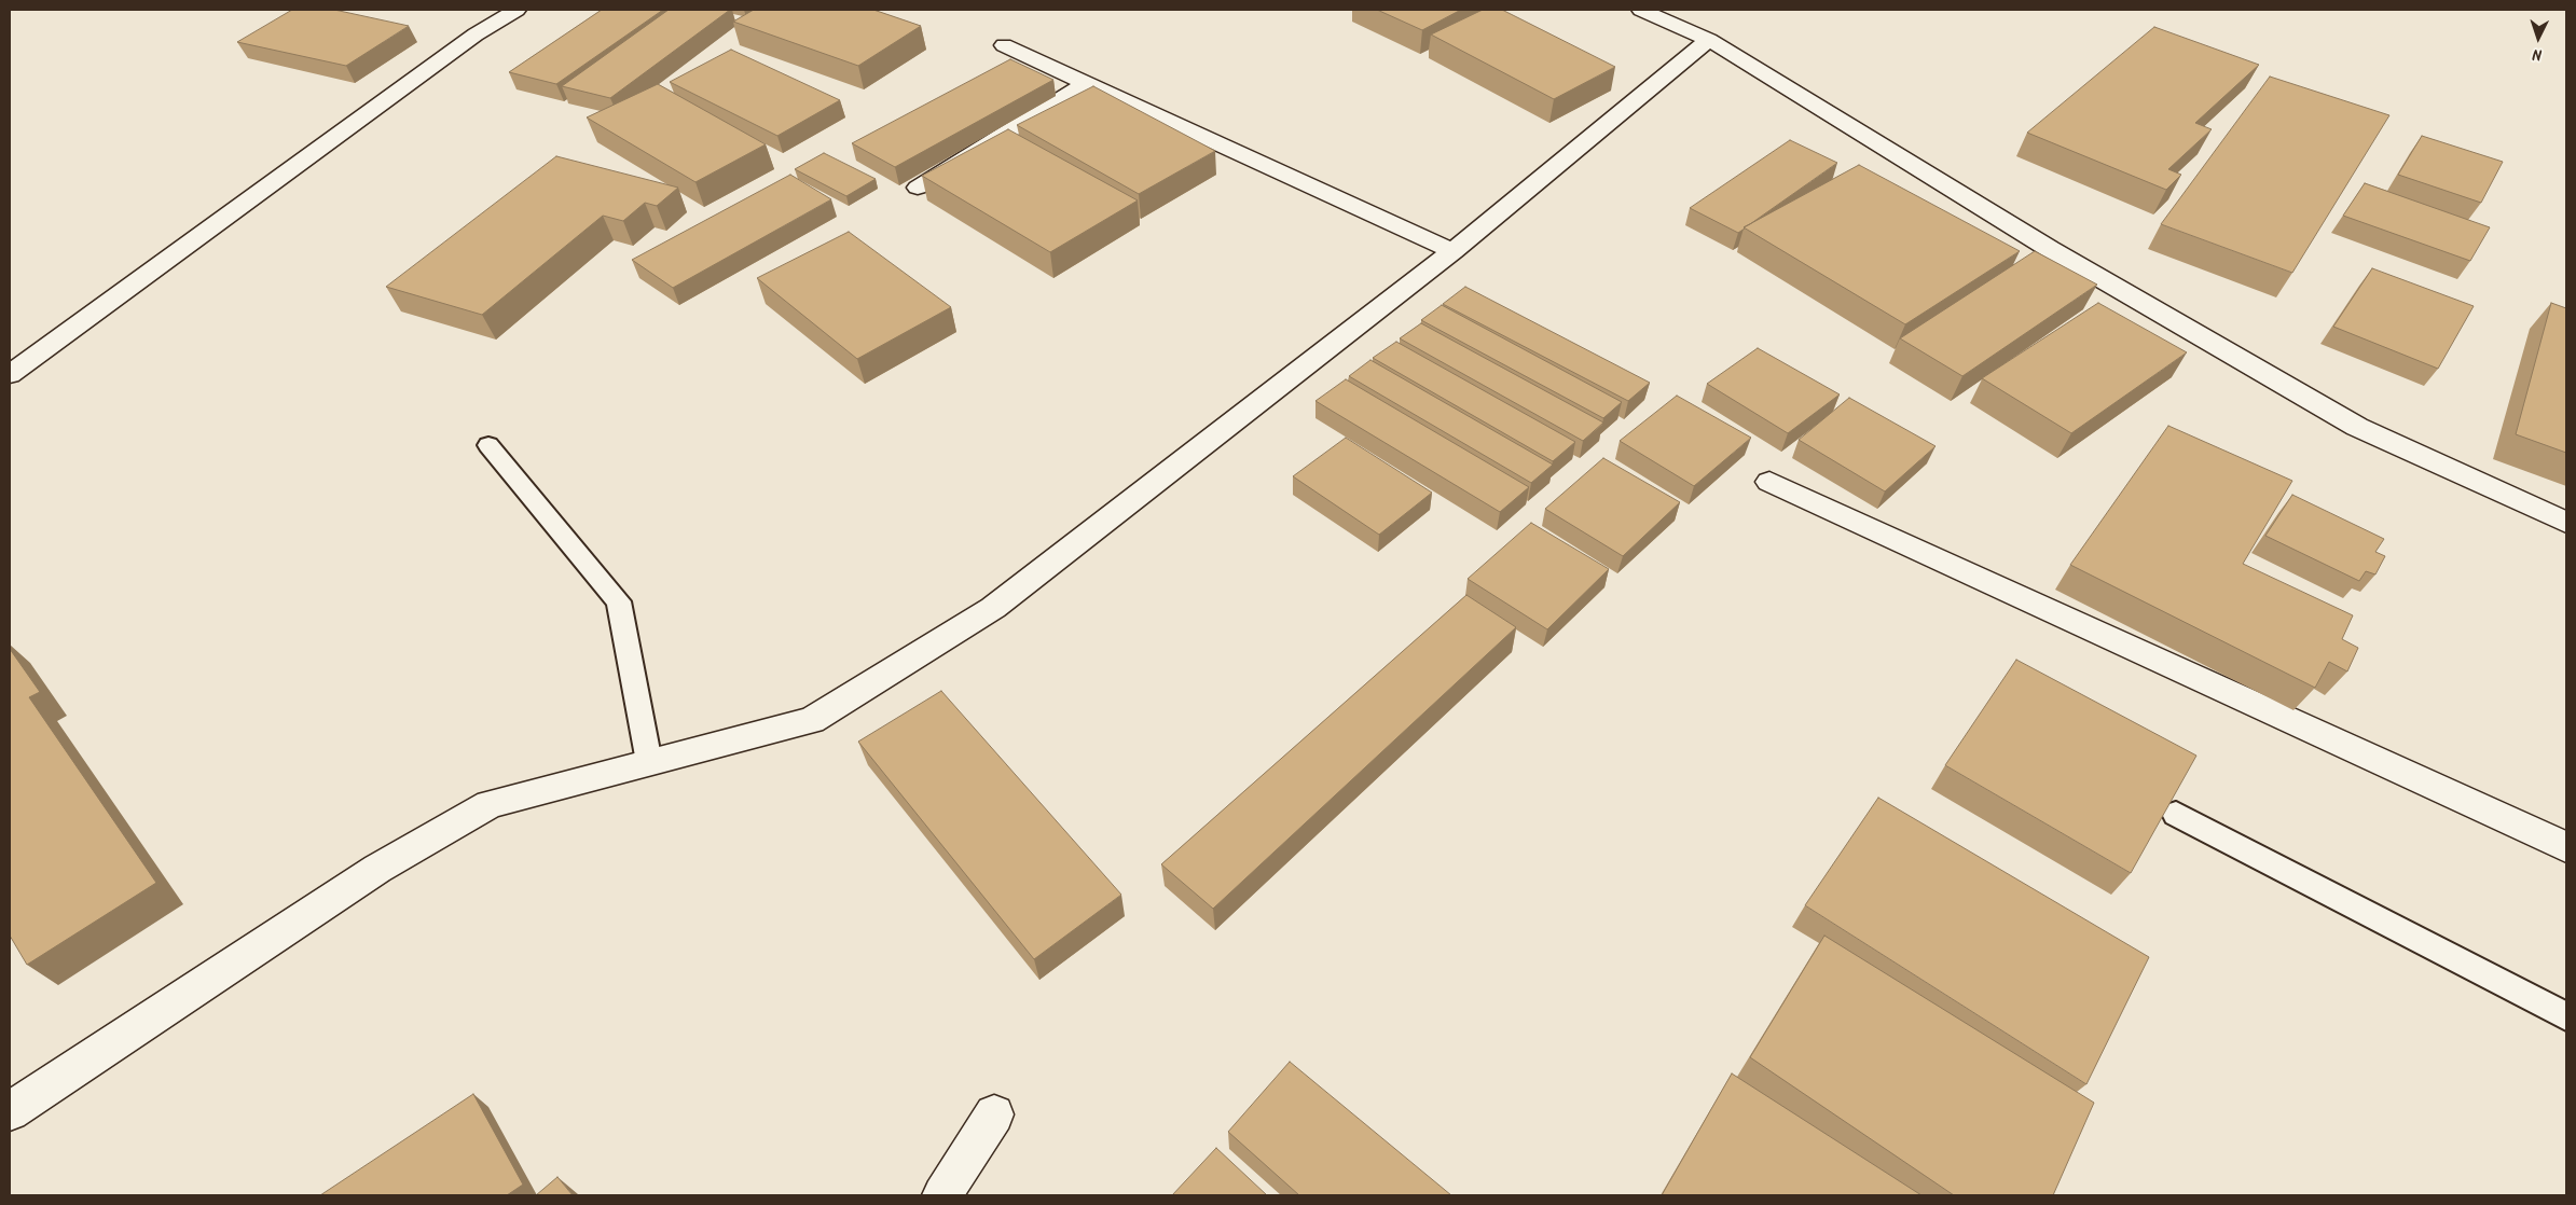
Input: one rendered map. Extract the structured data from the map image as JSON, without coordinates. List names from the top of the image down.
{
  "north": "bottom"
}
